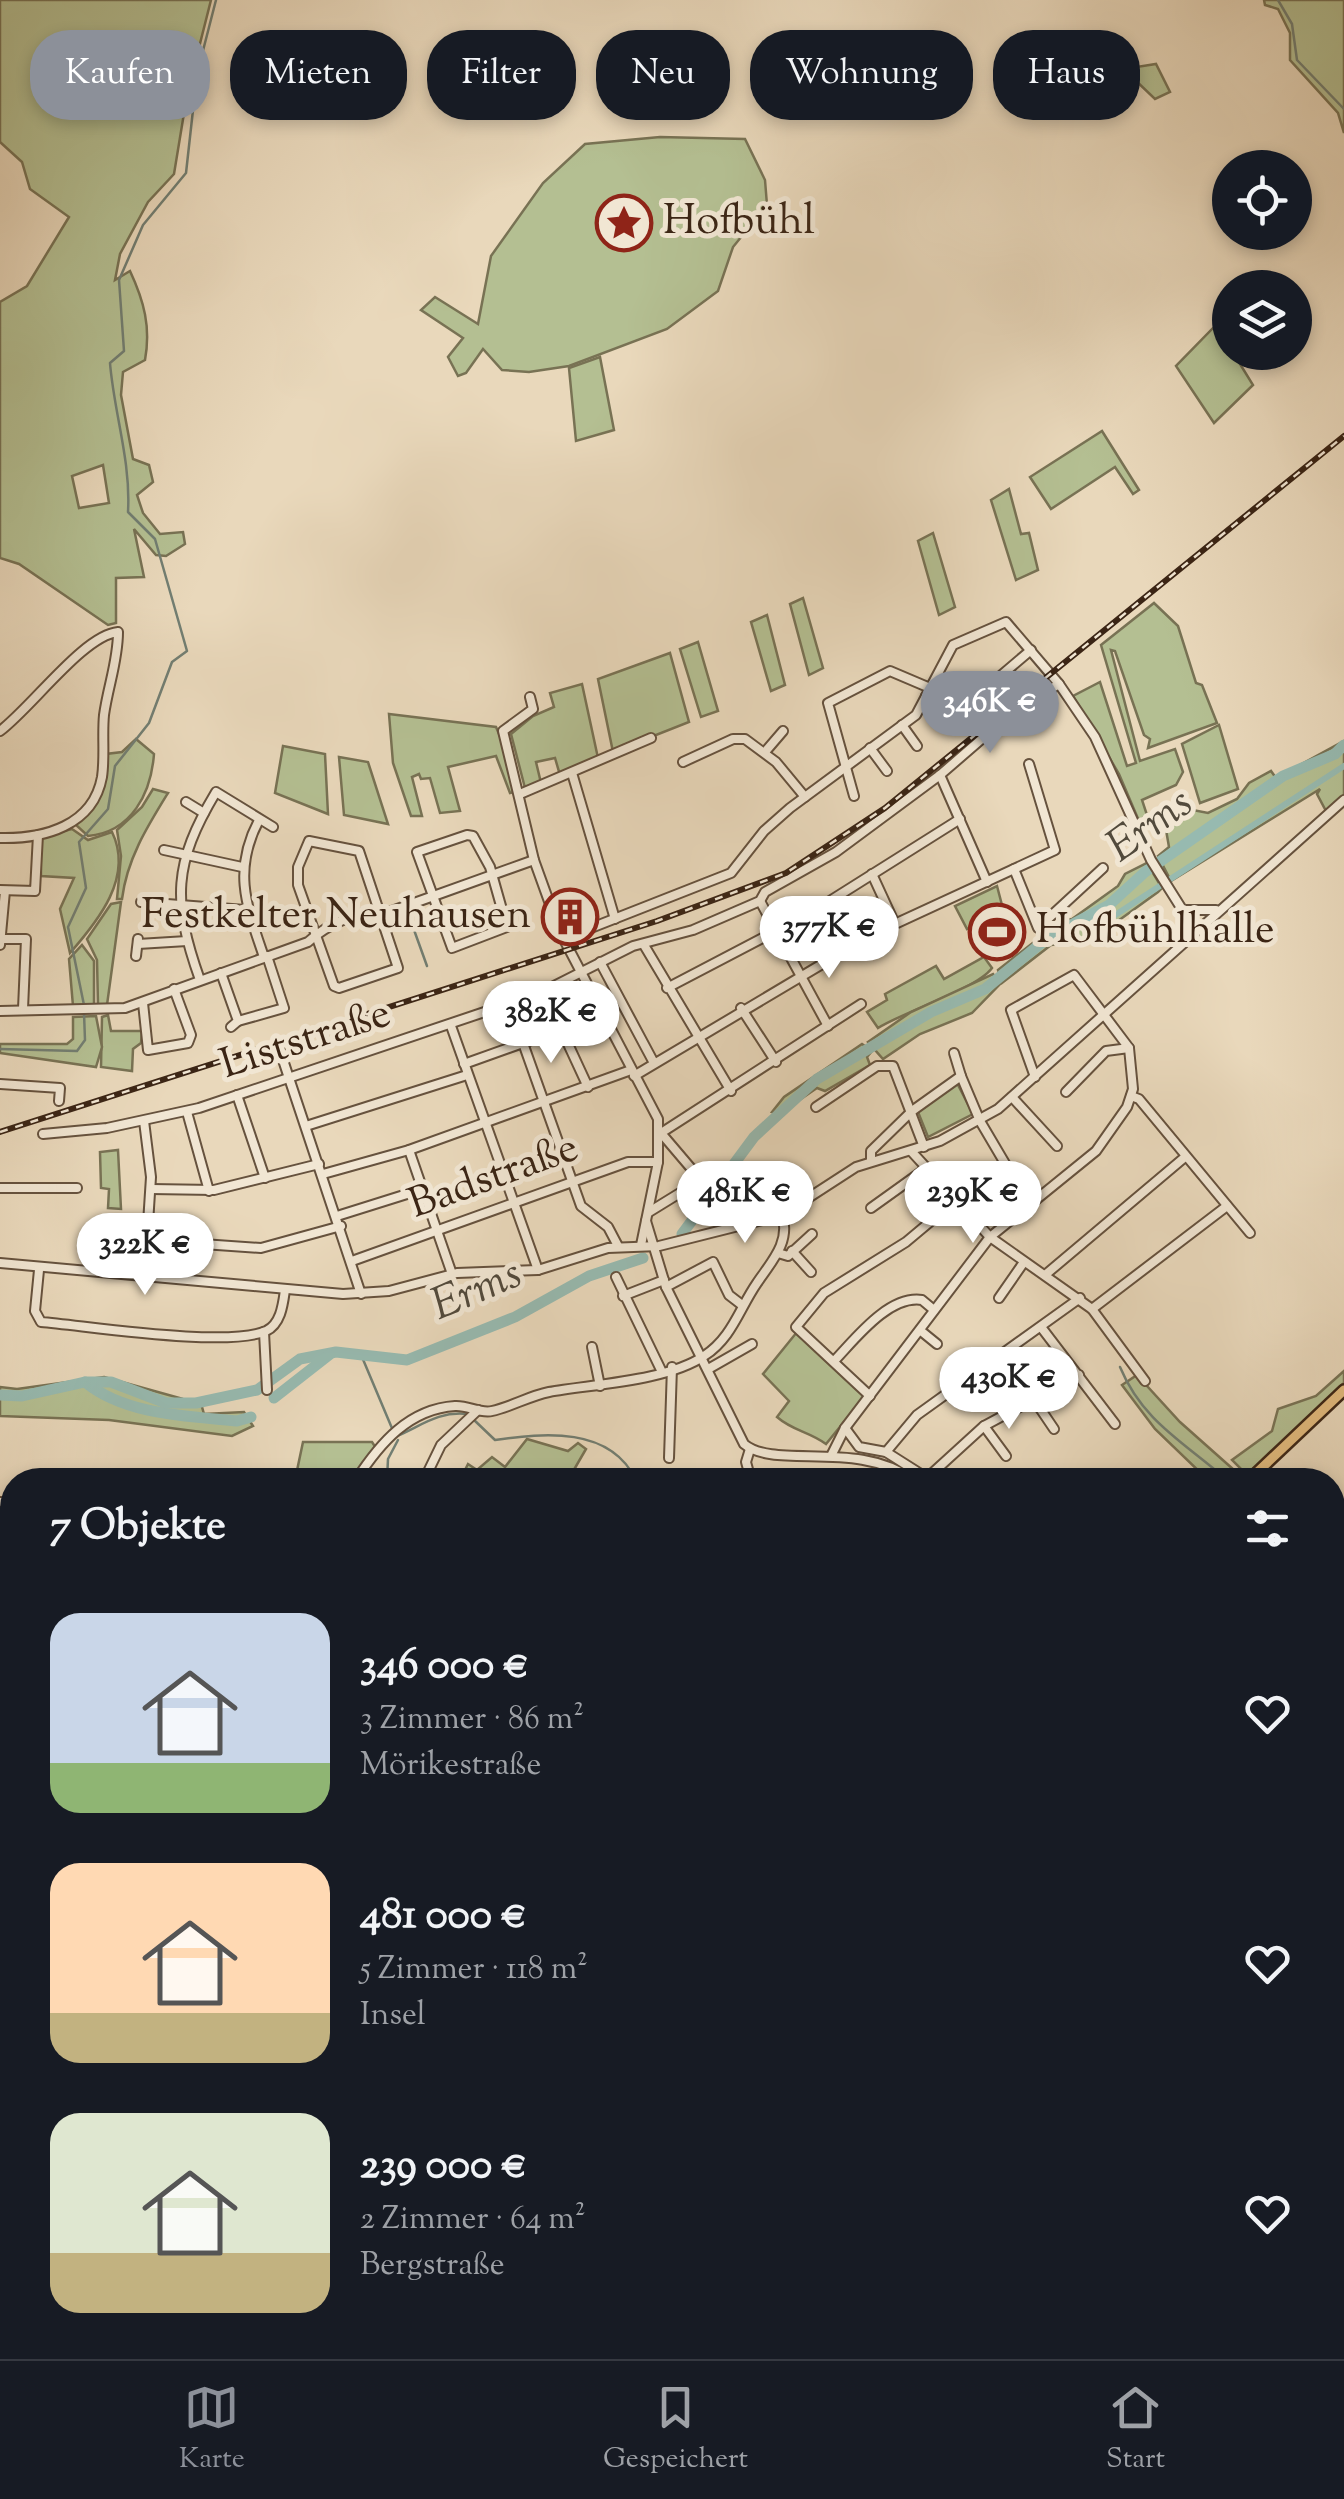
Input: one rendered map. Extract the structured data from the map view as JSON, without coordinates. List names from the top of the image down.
{
  "streets": {
    "street": ["Liststraße", "Badstraße"]
  },
  "water": ["Erms"],
  "places": {
    "place": ["Hofbühl"],
    "building": ["Festkelter Neuhausen"],
    "sports": ["Hofbühlhalle"]
  },
  "page": {
    "chip": [
      "Kaufen",
      "Mieten",
      "Filter",
      "Neu",
      "Wohnung",
      "Haus"
    ],
    "price": [
      "346K €",
      "377K €",
      "382K €",
      "481K €",
      "239K €",
      "322K €",
      "430K €"
    ],
    "heading": "7 Objekte",
    "list": [
      {
        "name": "346 000 €",
        "note": "3 Zimmer · 86 m² · Mörikestraße"
      },
      {
        "name": "481 000 €",
        "note": "5 Zimmer · 118 m² · Insel"
      },
      {
        "name": "239 000 €",
        "note": "2 Zimmer · 64 m² · Bergstraße"
      }
    ],
    "tabs": ["Karte", "Gespeichert", "Start"]
  }
}
